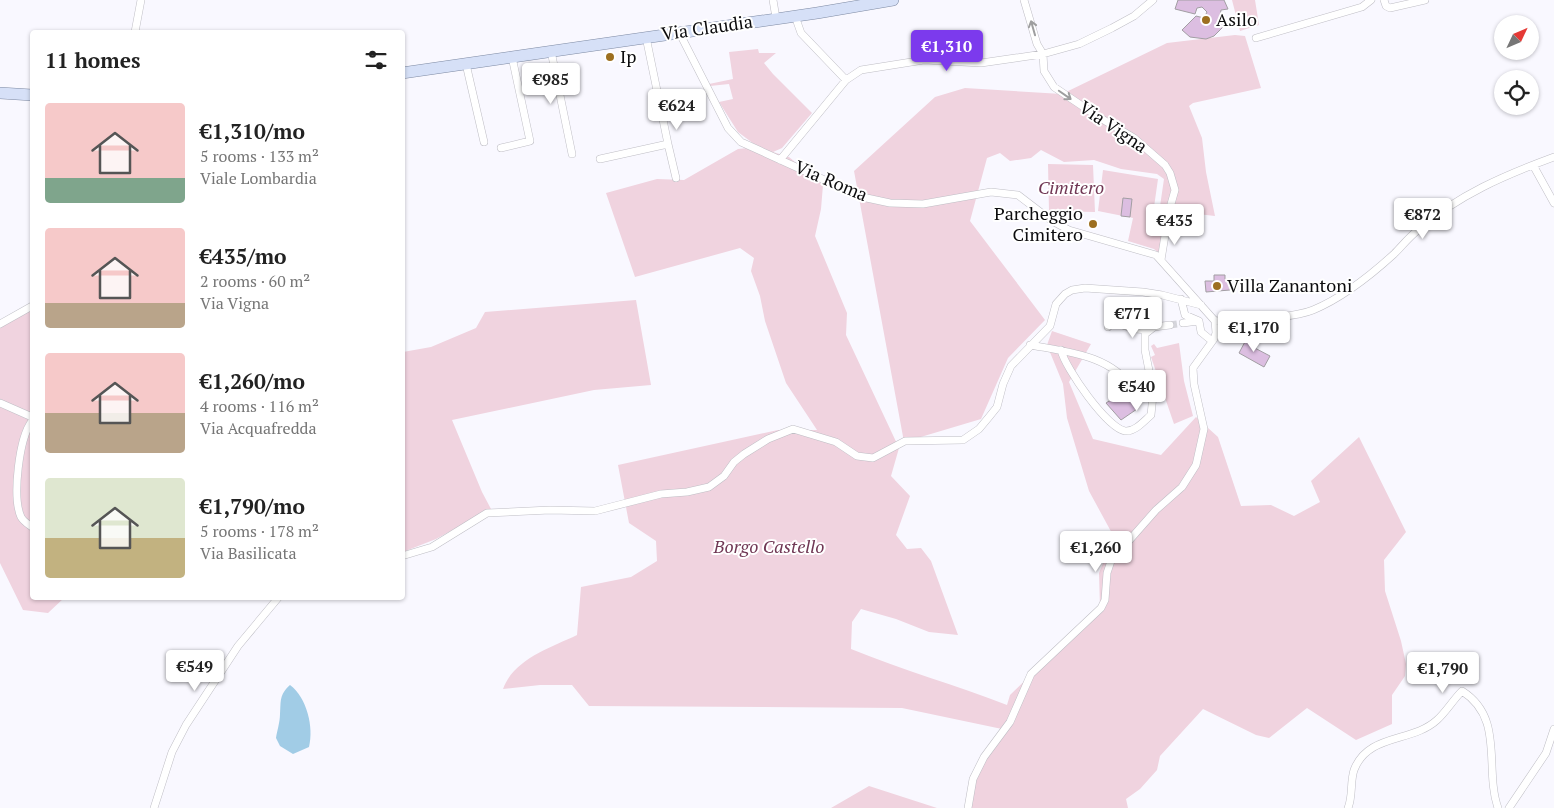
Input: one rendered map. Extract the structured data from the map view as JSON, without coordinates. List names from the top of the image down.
{
  "streets": {
    "main road": ["Via Claudia"],
    "street": ["Via Vigna", "Via Roma"]
  },
  "crossings": [
    ["Via Claudia", "Via Roma"],
    ["Via Vigna", "Via Roma"]
  ],
  "parks": ["Cimitero", "Borgo Castello"],
  "places": [
    "Asilo",
    "Ip",
    "Parcheggio Cimitero",
    "Villa Zanantoni"
  ],
  "north": "top right",
  "page": {
    "price": [
      "€1,310",
      "€985",
      "€624",
      "€872",
      "€435",
      "€771",
      "€1,170",
      "€540",
      "€1,260",
      "€549",
      "€1,790"
    ],
    "heading": "11 homes",
    "list": [
      {
        "name": "€1,310/mo",
        "note": "5 rooms · 133 m² · Viale Lombardia"
      },
      {
        "name": "€435/mo",
        "note": "2 rooms · 60 m² · Via Vigna"
      },
      {
        "name": "€1,260/mo",
        "note": "4 rooms · 116 m² · Via Acquafredda"
      },
      {
        "name": "€1,790/mo",
        "note": "5 rooms · 178 m² · Via Basilicata"
      }
    ]
  }
}
